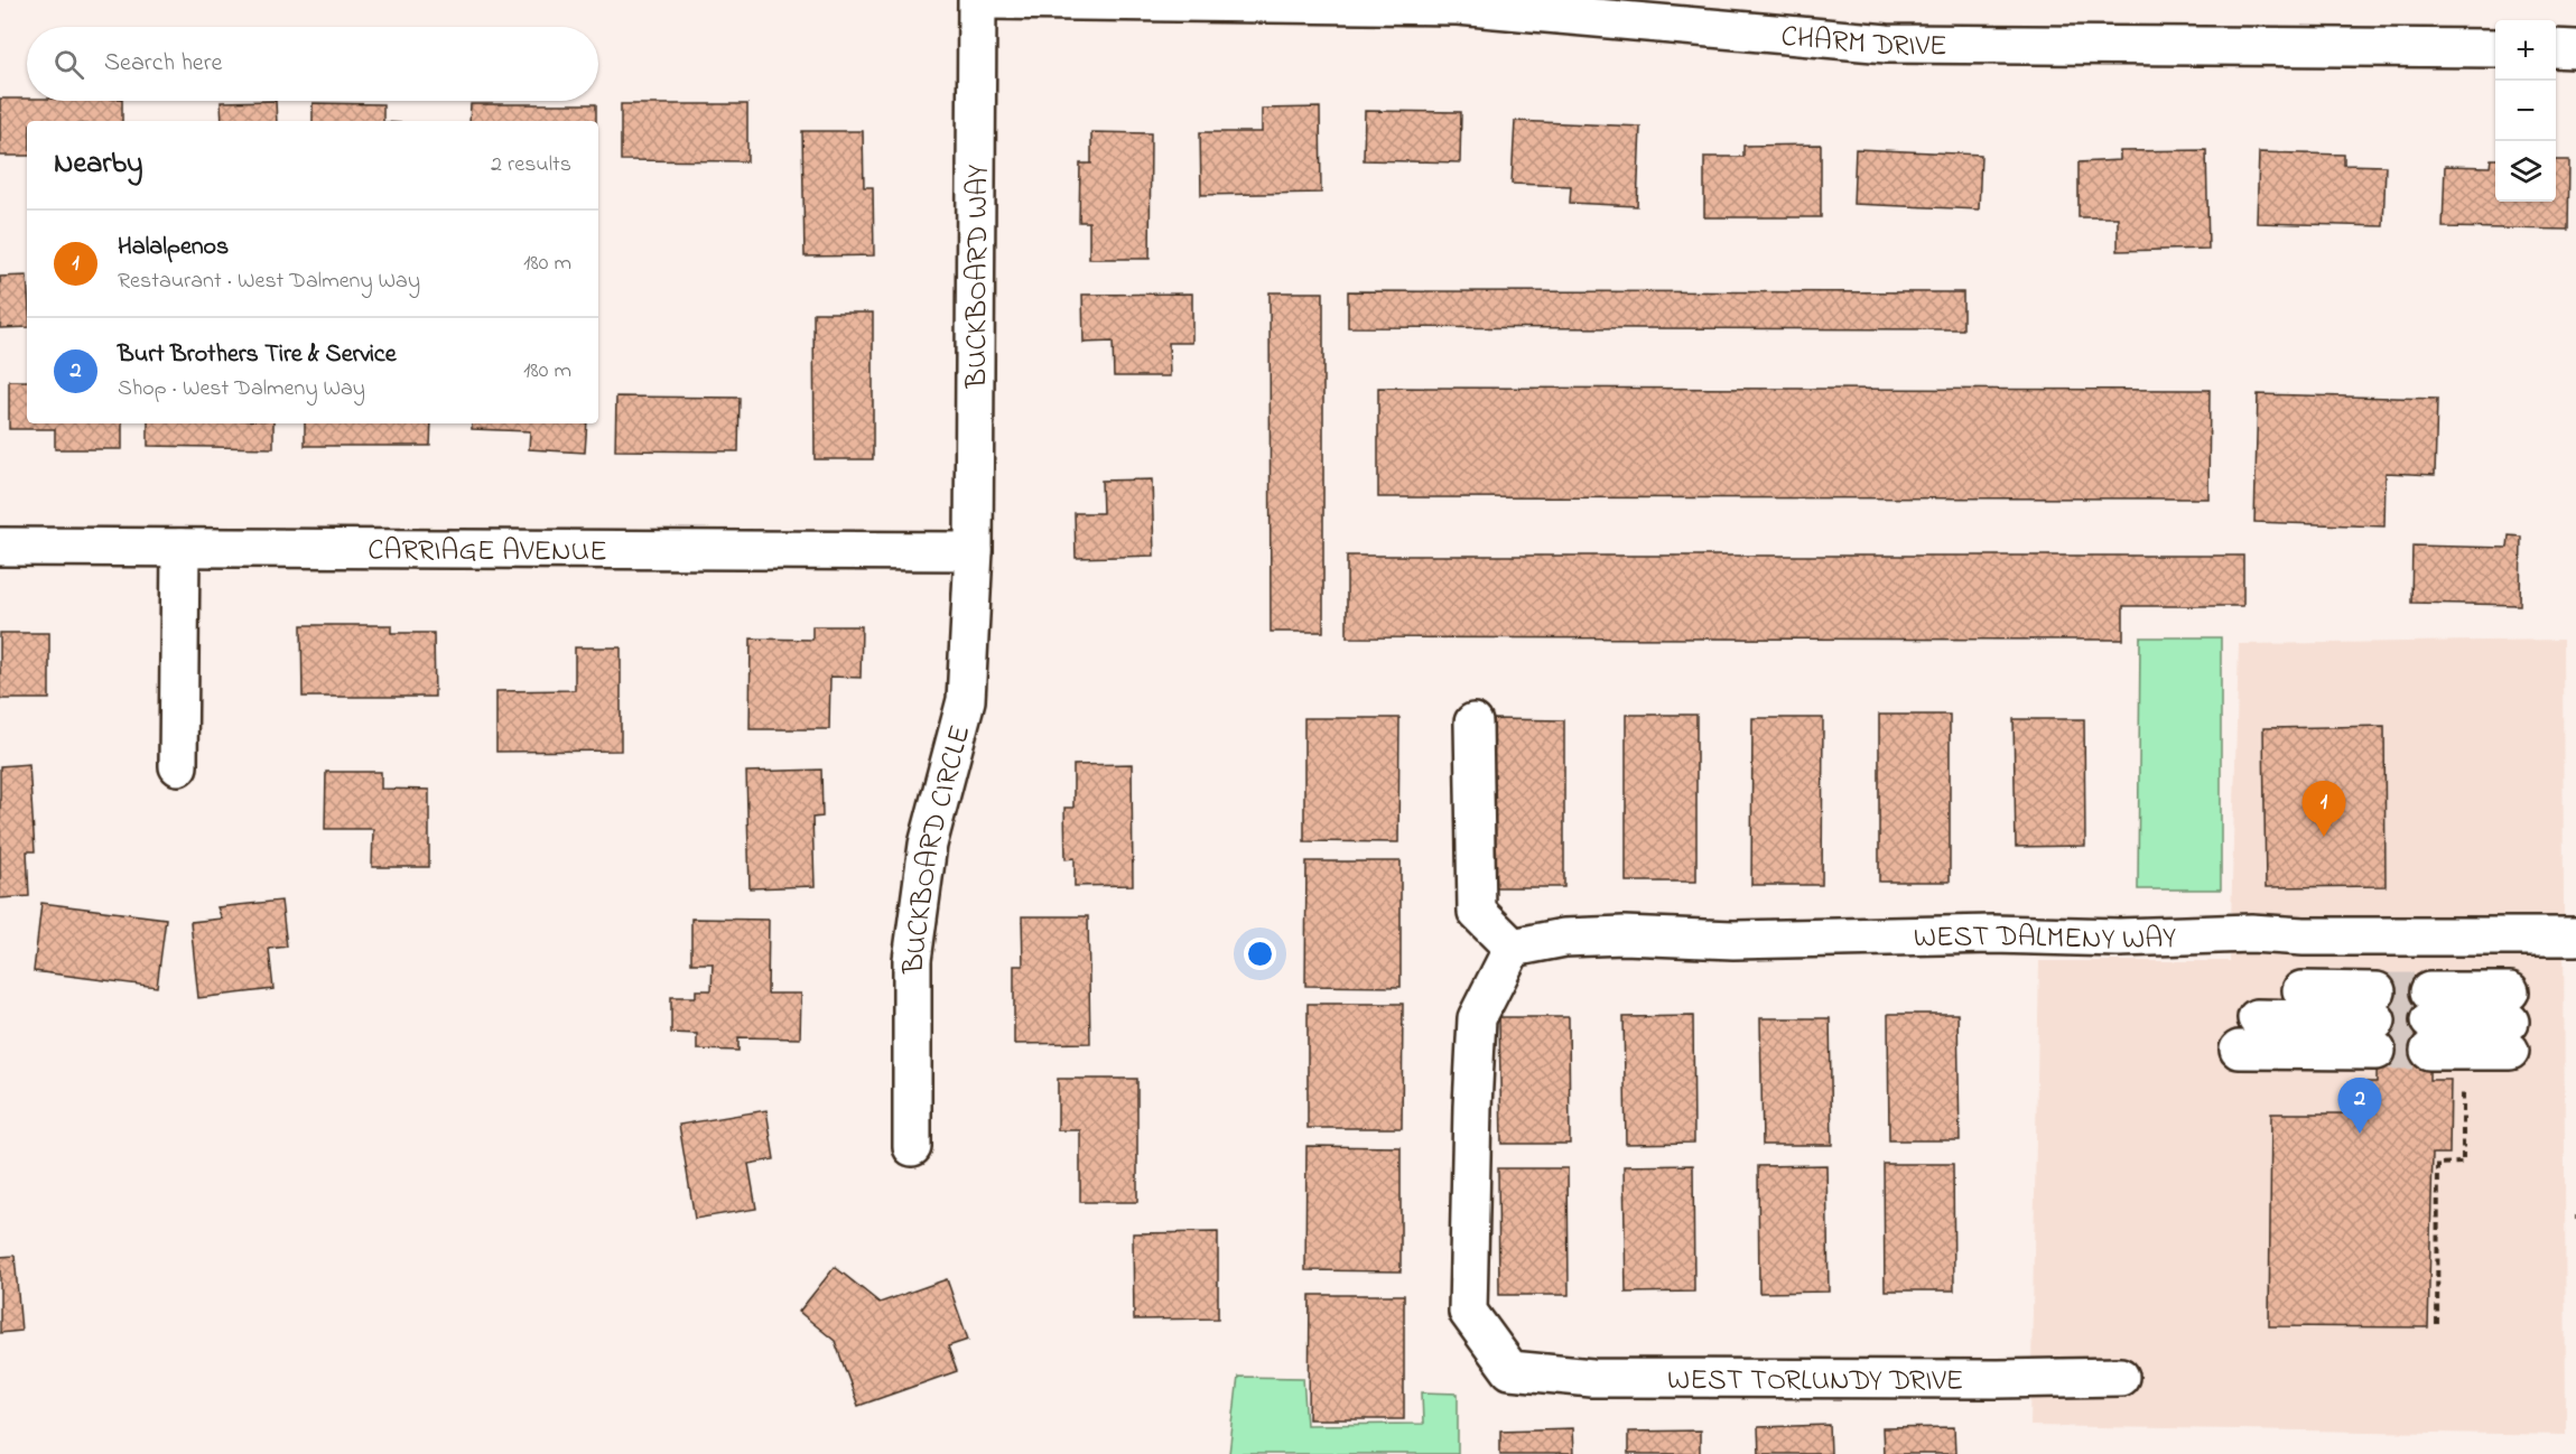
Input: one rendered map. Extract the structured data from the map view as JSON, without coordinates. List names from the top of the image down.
{
  "streets": {
    "street": [
      "CHARM DRIVE",
      "BUCKBOARD WAY",
      "CARRIAGE AVENUE",
      "BUCKBOARD CIRCLE",
      "WEST DALMENY WAY",
      "WEST TORLUNDY DRIVE"
    ]
  },
  "crossings": [
    ["BUCKBOARD WAY", "CARRIAGE AVENUE"],
    ["BUCKBOARD WAY", "BUCKBOARD CIRCLE"],
    ["CARRIAGE AVENUE", "BUCKBOARD CIRCLE"],
    ["WEST DALMENY WAY", "WEST TORLUNDY DRIVE"]
  ],
  "page": {
    "map_buttons": ["+", "−"],
    "search": "Search here",
    "heading": ["Nearby", "2 results"],
    "list": [
      {
        "mark": "1",
        "name": "Halalpenos",
        "note": "Restaurant · West Dalmeny Way",
        "value": "180 m"
      },
      {
        "mark": "2",
        "name": "Burt Brothers Tire & Service",
        "note": "Shop · West Dalmeny Way",
        "value": "180 m"
      }
    ],
    "pins": ["1", "2"]
  }
}
